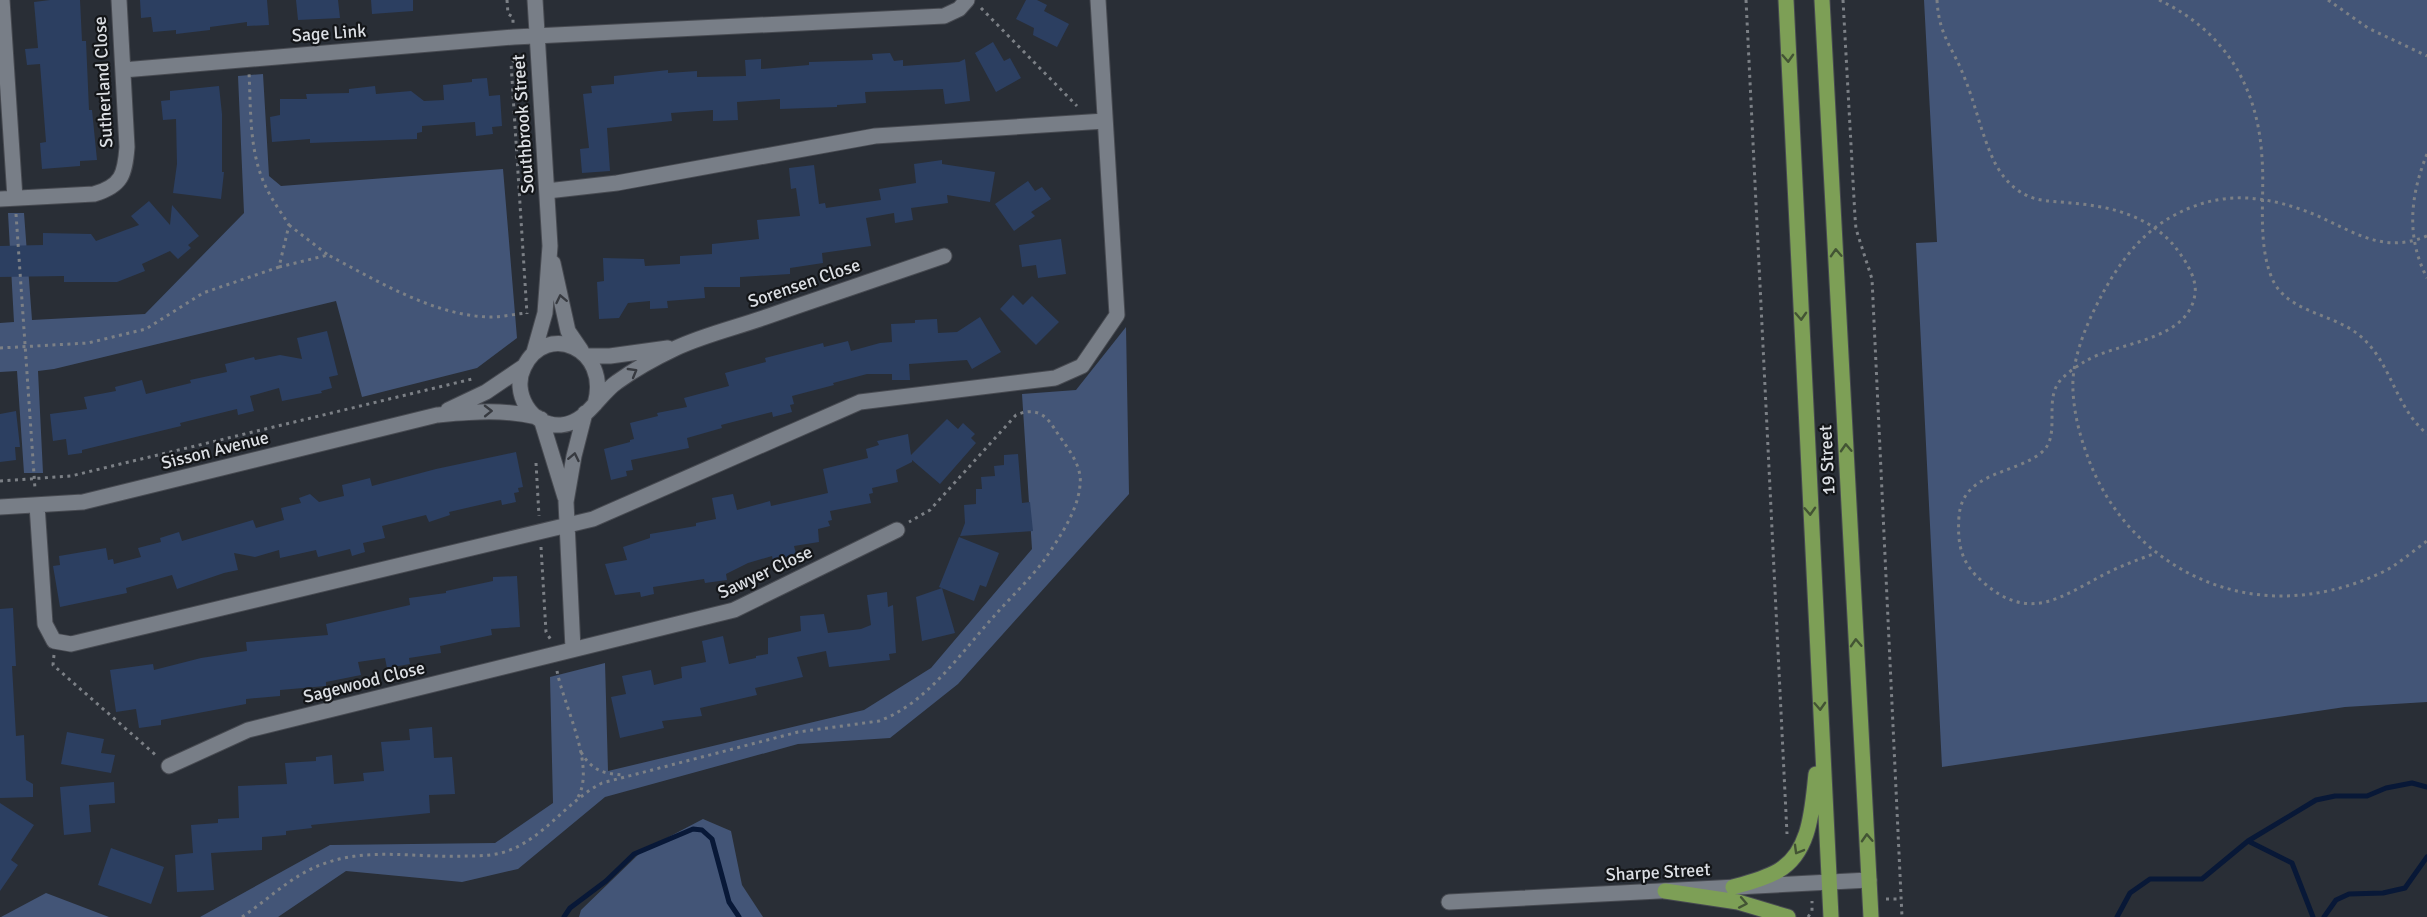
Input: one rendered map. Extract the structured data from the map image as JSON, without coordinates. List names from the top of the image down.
{
  "streets": {
    "main road": ["19 Street"],
    "street": [
      "Sage Link",
      "Sutherland Close",
      "Southbrook Street",
      "Sorensen Close",
      "Sisson Avenue",
      "Sawyer Close",
      "Sagewood Close",
      "Sharpe Street"
    ]
  },
  "crossings": [
    ["Sage Link", "Sutherland Close"],
    ["Sage Link", "Southbrook Street"],
    ["Southbrook Street", "Sorensen Close"],
    ["Southbrook Street", "Sisson Avenue"],
    ["Sorensen Close", "Sisson Avenue"],
    ["19 Street", "Sharpe Street"],
    ["Sawyer Close", "Sagewood Close"]
  ]
}
